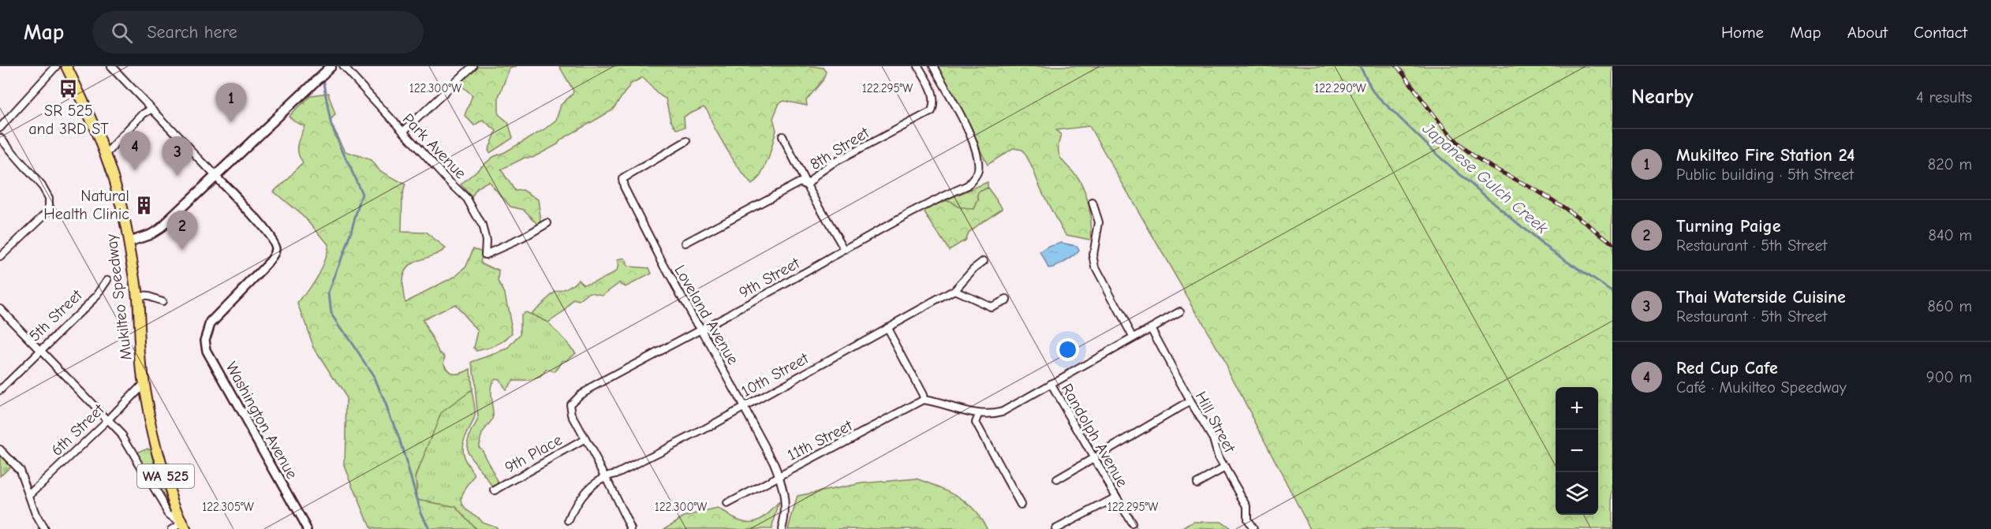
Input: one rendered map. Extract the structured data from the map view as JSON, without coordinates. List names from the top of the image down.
{
  "streets": {
    "main road": ["Mukilteo Speedway", "WA 525"],
    "street": [
      "Park Avenue",
      "8th Street",
      "9th Street",
      "Loveland Avenue",
      "5th Street",
      "10th Street",
      "Washington Avenue",
      "Hill Street",
      "6th Street",
      "Randolph Avenue",
      "11th Street",
      "9th Place"
    ]
  },
  "crossings": [
    ["9th Street", "Loveland Avenue"],
    ["9th Street", "9th Place"],
    ["Mukilteo Speedway", "6th Street"],
    ["Loveland Avenue", "10th Street"],
    ["Loveland Avenue", "11th Street"]
  ],
  "water": ["Japanese Gulch Creek"],
  "places": {
    "bus stop": ["SR 525 and 3RD ST"],
    "building": ["Natural Health Clinic"]
  },
  "page": {
    "header": "Map",
    "search": "Search here",
    "nav": [
      "Home",
      "Map",
      "About",
      "Contact"
    ],
    "heading": ["Nearby", "4 results"],
    "pins": [
      "1",
      "4",
      "3",
      "2"
    ],
    "list": [
      {
        "mark": "1",
        "name": "Mukilteo Fire Station 24",
        "note": "Public building · 5th Street",
        "value": "820 m"
      },
      {
        "mark": "2",
        "name": "Turning Paige",
        "note": "Restaurant · 5th Street",
        "value": "840 m"
      },
      {
        "mark": "3",
        "name": "Thai Waterside Cuisine",
        "note": "Restaurant · 5th Street",
        "value": "860 m"
      },
      {
        "mark": "4",
        "name": "Red Cup Cafe",
        "note": "Café · Mukilteo Speedway",
        "value": "900 m"
      }
    ],
    "map_buttons": ["+", "−"]
  },
  "coordinates": [
    "122.300°W",
    "122.295°W",
    "122.290°W",
    "122.305°W"
  ]
}
